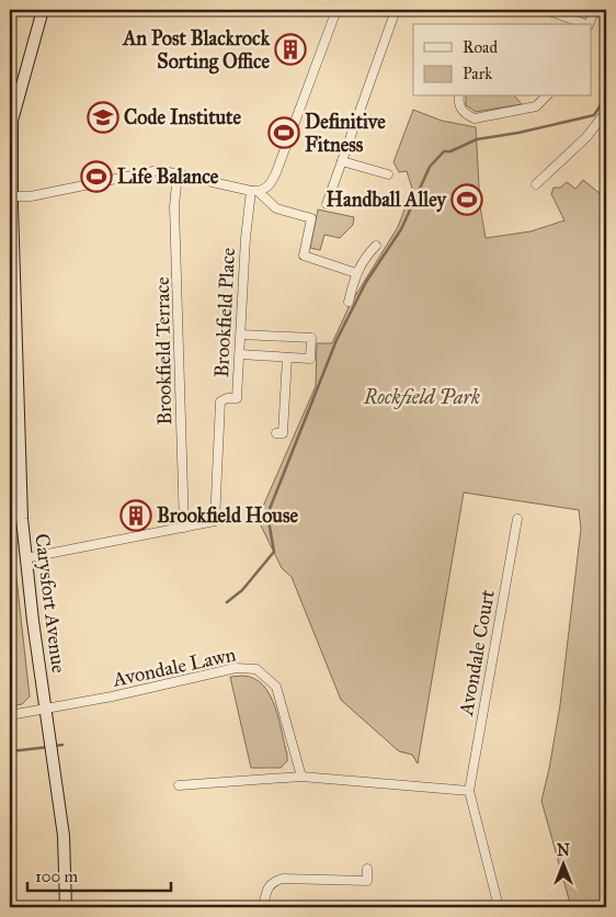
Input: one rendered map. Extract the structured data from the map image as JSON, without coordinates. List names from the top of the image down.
{
  "streets": {
    "main road": ["Carysfort Avenue"],
    "street": [
      "Brookfield Place",
      "Brookfield Terrace",
      "Avondale Court",
      "Avondale Lawn"
    ]
  },
  "crossings": [
    ["Brookfield Place", "Brookfield Terrace"],
    ["Carysfort Avenue", "Avondale Lawn"]
  ],
  "parks": ["Rockfield Park"],
  "places": {
    "building": ["An Post Blackrock Sorting Office", "Brookfield House"],
    "school or university": ["Code Institute"],
    "sports": ["Definitive Fitness", "Life Balance", "Handball Alley"]
  },
  "legend": ["Road", "Park"],
  "scale_bar": "100 m",
  "north": "top"
}
